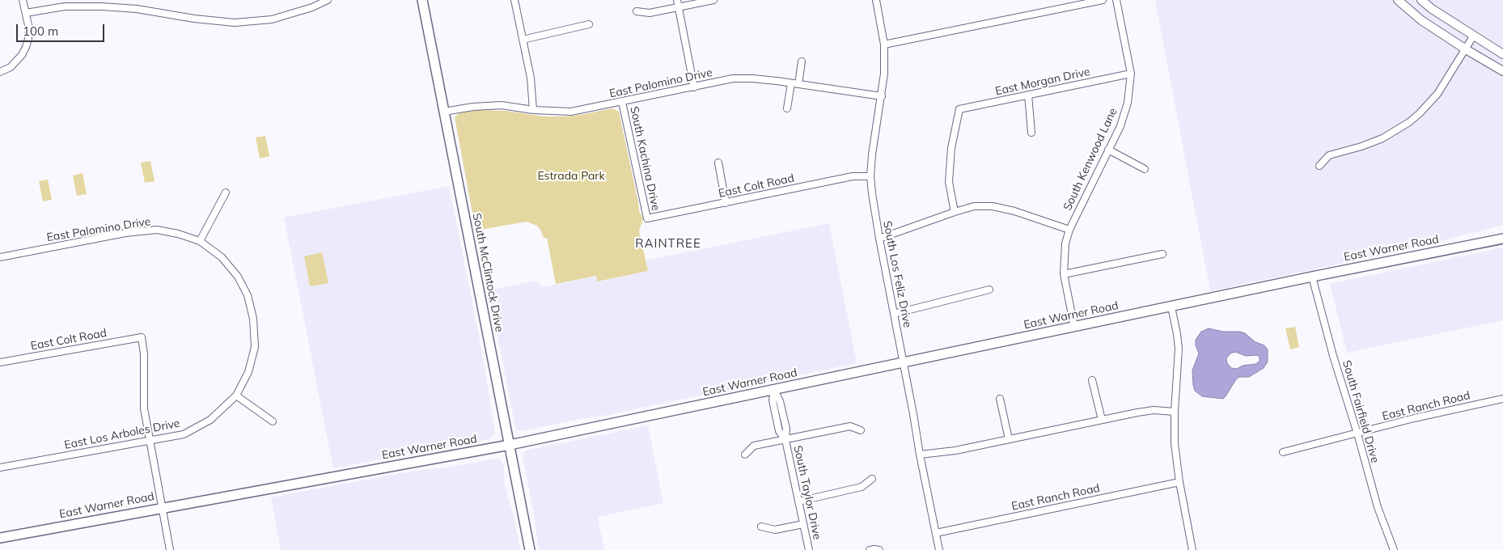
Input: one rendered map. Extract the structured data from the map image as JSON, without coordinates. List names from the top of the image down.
{
  "streets": {
    "main road": ["East Warner Road", "South McClintock Drive"],
    "street": [
      "East Morgan Drive",
      "East Palomino Drive",
      "South Kachina Drive",
      "South Kenwood Lane",
      "East Colt Road",
      "South Los Feliz Drive",
      "East Ranch Road",
      "South Fairfield Drive",
      "East Los Arboles Drive",
      "South Taylor Drive"
    ]
  },
  "crossings": [
    ["East Morgan Drive", "South Kenwood Lane"],
    ["East Palomino Drive", "South Kachina Drive"],
    ["East Palomino Drive", "South McClintock Drive"],
    ["East Palomino Drive", "South Los Feliz Drive"],
    ["East Palomino Drive", "East Los Arboles Drive"],
    ["South Kachina Drive", "East Colt Road"],
    ["South Kenwood Lane", "East Warner Road"],
    ["East Colt Road", "South Los Feliz Drive"],
    ["East Colt Road", "East Los Arboles Drive"],
    ["East Warner Road", "South McClintock Drive"],
    ["East Warner Road", "South Los Feliz Drive"],
    ["East Warner Road", "South Fairfield Drive"],
    ["East Warner Road", "South Taylor Drive"],
    ["South Los Feliz Drive", "East Ranch Road"],
    ["East Ranch Road", "South Fairfield Drive"]
  ],
  "districts": ["RAINTREE"],
  "parks": ["Estrada Park"],
  "scale_bar": "100 m"
}
